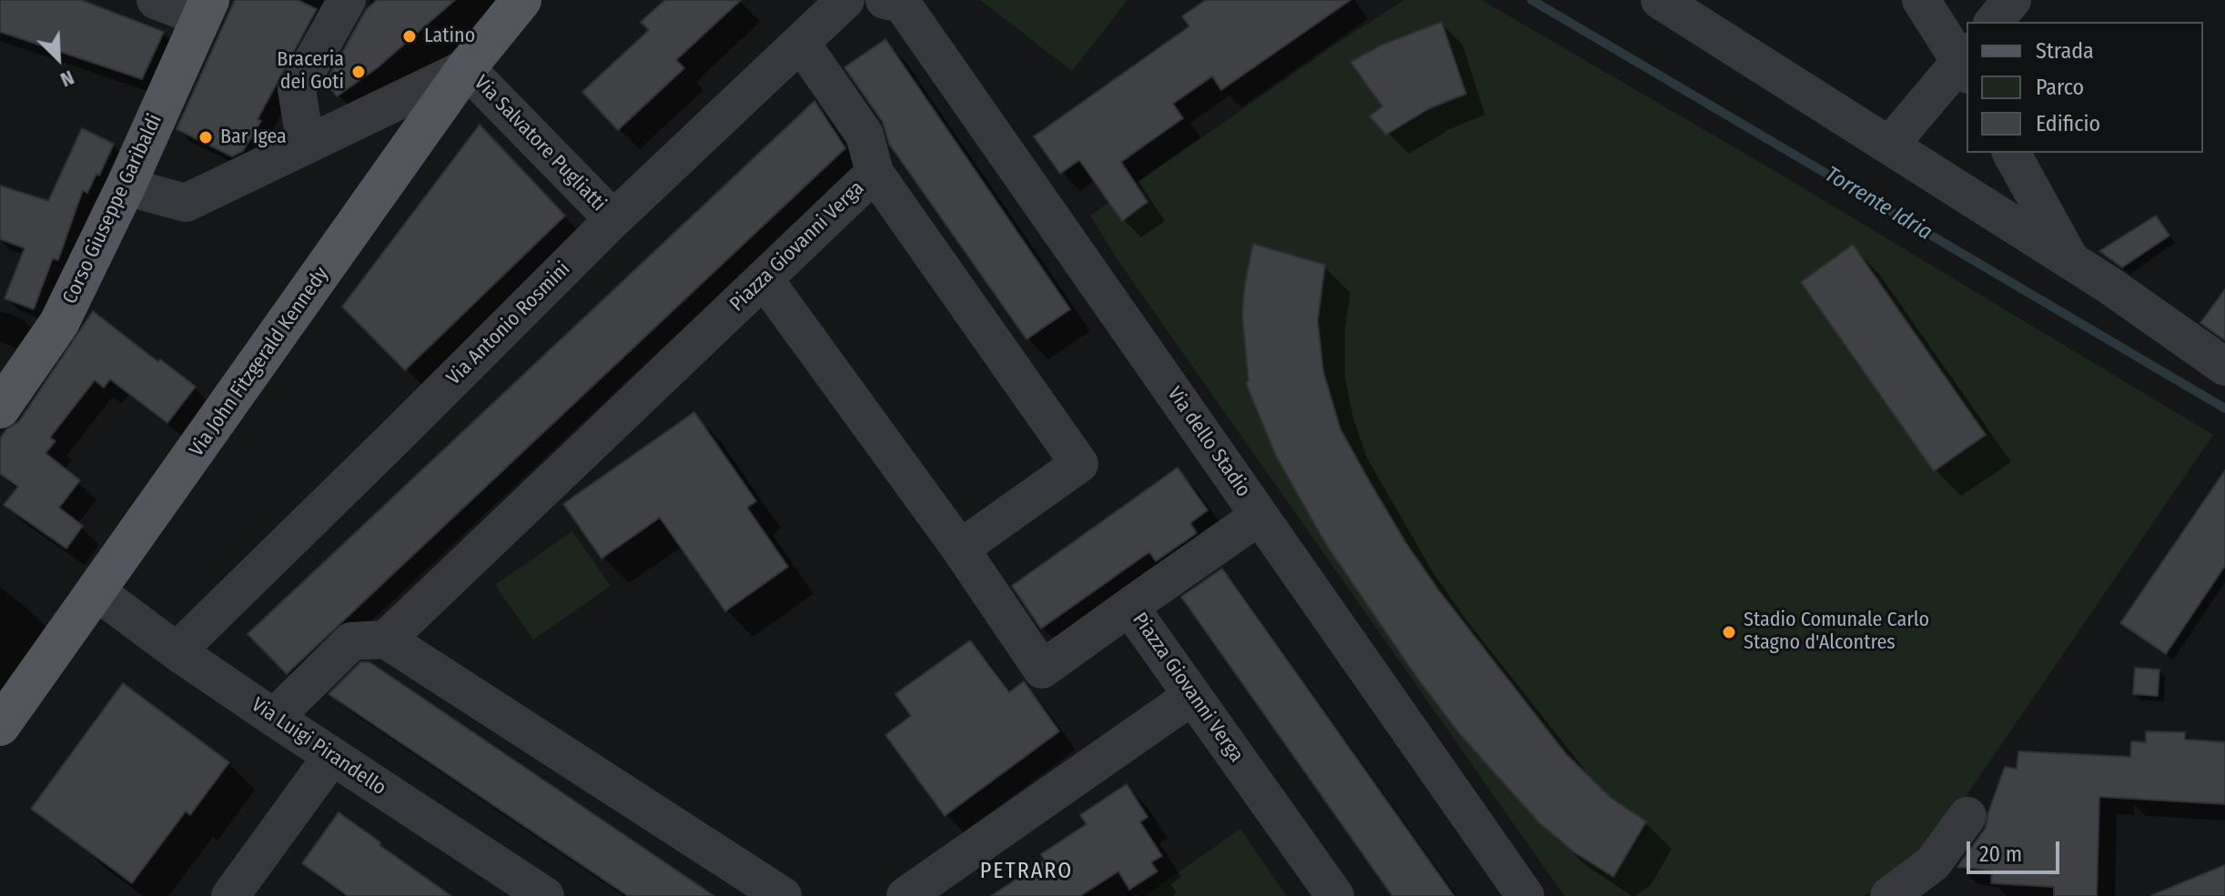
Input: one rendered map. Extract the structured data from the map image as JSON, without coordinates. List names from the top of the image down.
{
  "streets": {
    "main road": ["Corso Giuseppe Garibaldi", "Via John Fitzgerald Kennedy"],
    "street": [
      "Via Salvatore Pugliatti",
      "Piazza Giovanni Verga",
      "Via Antonio Rosmini",
      "Via dello Stadio",
      "Via Luigi Pirandello"
    ]
  },
  "crossings": [
    ["Via Salvatore Pugliatti", "Via Antonio Rosmini"],
    ["Via Salvatore Pugliatti", "Via John Fitzgerald Kennedy"],
    ["Via Antonio Rosmini", "Via Luigi Pirandello"],
    ["Via John Fitzgerald Kennedy", "Via Luigi Pirandello"]
  ],
  "districts": ["PETRARO"],
  "water": ["Torrente Idria"],
  "places": [
    "Latino",
    "Braceria dei Goti",
    "Bar Igea",
    "Stadio Comunale Carlo Stagno d'Alcontres"
  ],
  "legend": ["Strada", "Parco", "Edificio"],
  "scale_bar": "20 m",
  "north": "bottom right"
}
